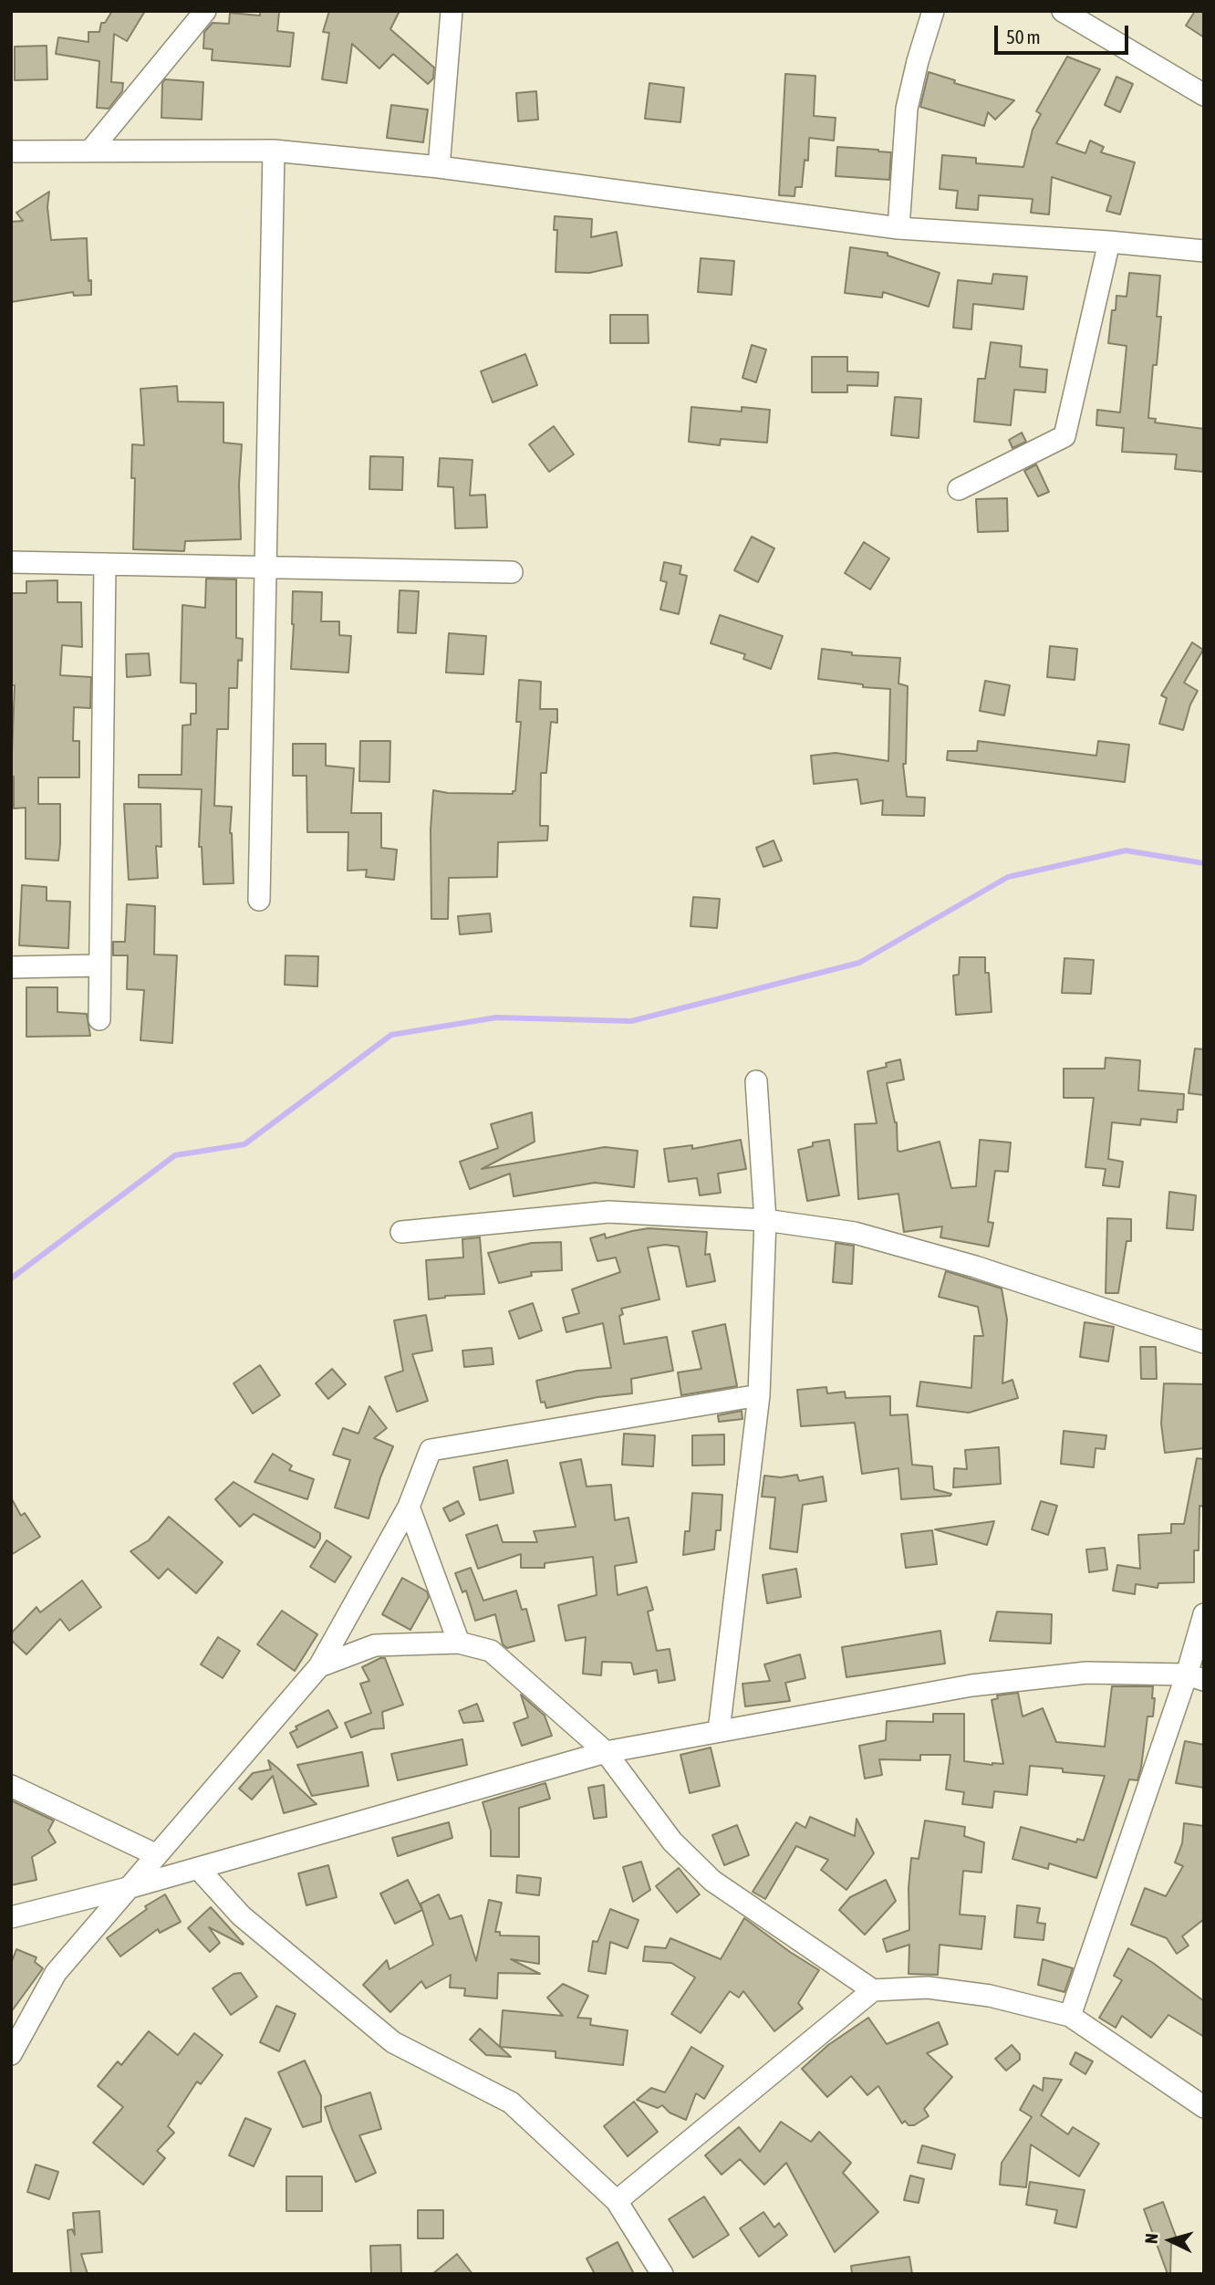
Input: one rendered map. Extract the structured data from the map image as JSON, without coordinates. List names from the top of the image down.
{
  "scale_bar": "50 m",
  "north": "left"
}
